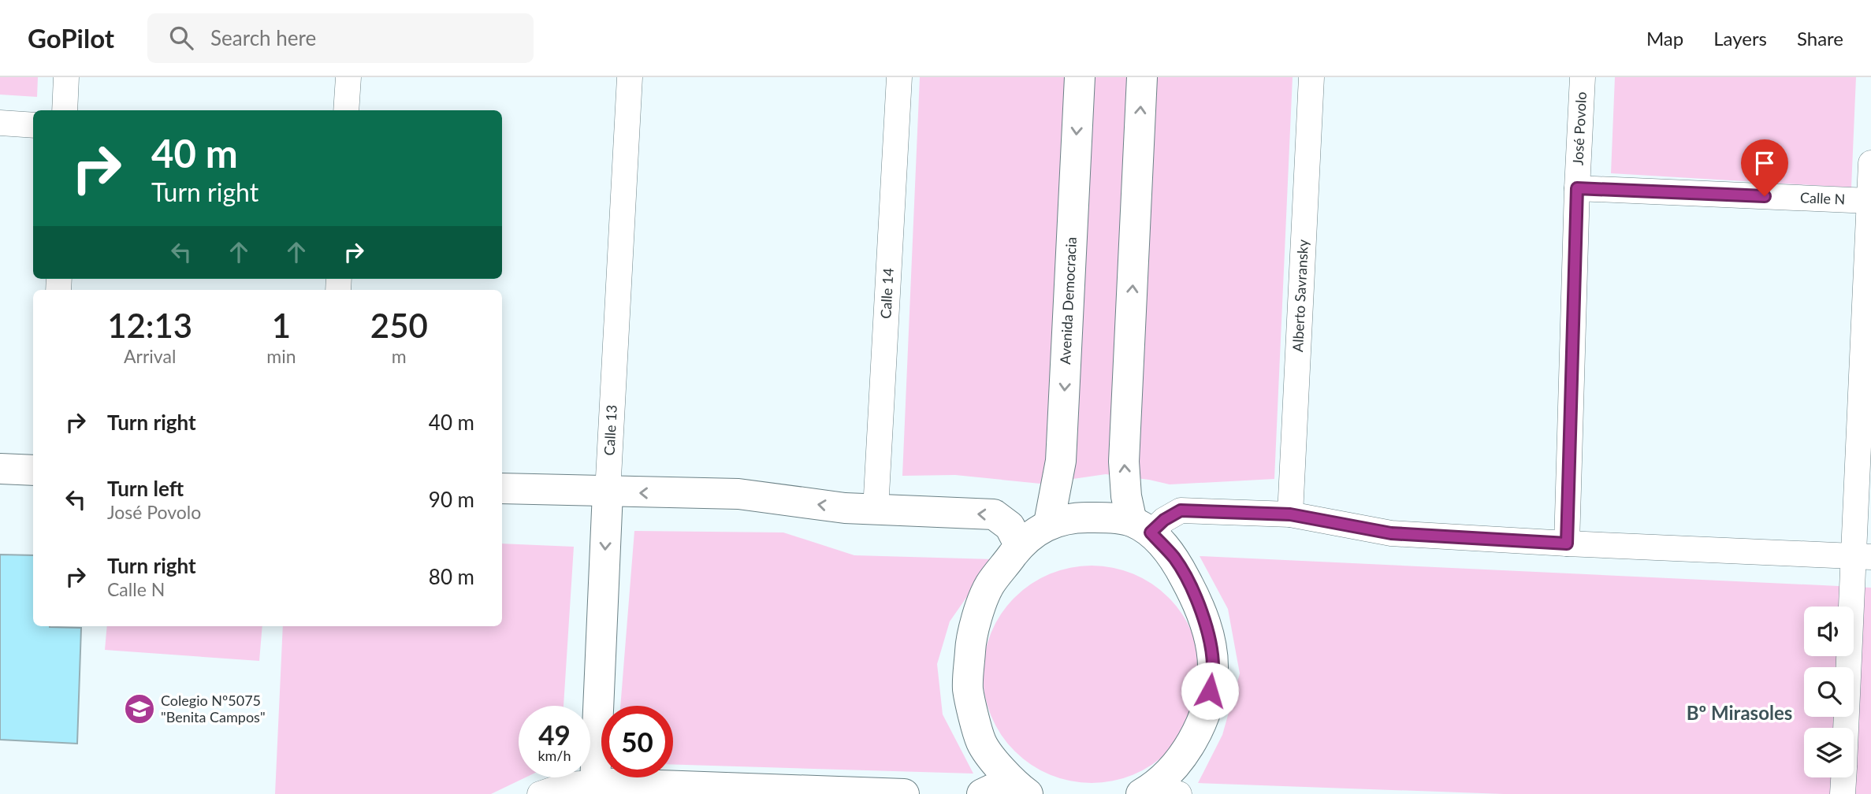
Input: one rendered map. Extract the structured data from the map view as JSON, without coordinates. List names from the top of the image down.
{
  "streets": {
    "main road": ["Avenida Democracia", "Calle 13"],
    "street": [
      "José Povolo",
      "Calle N",
      "Calle 14",
      "Alberto Savransky"
    ]
  },
  "crossings": [
    ["José Povolo", "Calle N"]
  ],
  "one_way": ["Calle 13"],
  "districts": ["Bº Mirasoles"],
  "places": {
    "school or university": ["Colegio Nº5075 \"Benita Campos\""]
  },
  "page": {
    "header": "GoPilot",
    "search": "Search here",
    "nav": ["Map", "Layers", "Share"],
    "turn": ["40 m", "Turn right"],
    "eta": [
      "12:13",
      "Arrival",
      "1",
      "min",
      "250",
      "m"
    ],
    "list": [
      {
        "name": "Turn right",
        "value": "40 m"
      },
      {
        "name": "Turn left",
        "note": "José Povolo",
        "value": "90 m"
      },
      {
        "name": "Turn right",
        "note": "Calle N",
        "value": "80 m"
      }
    ],
    "speed": "49 km/h",
    "limit": "50"
  }
}
